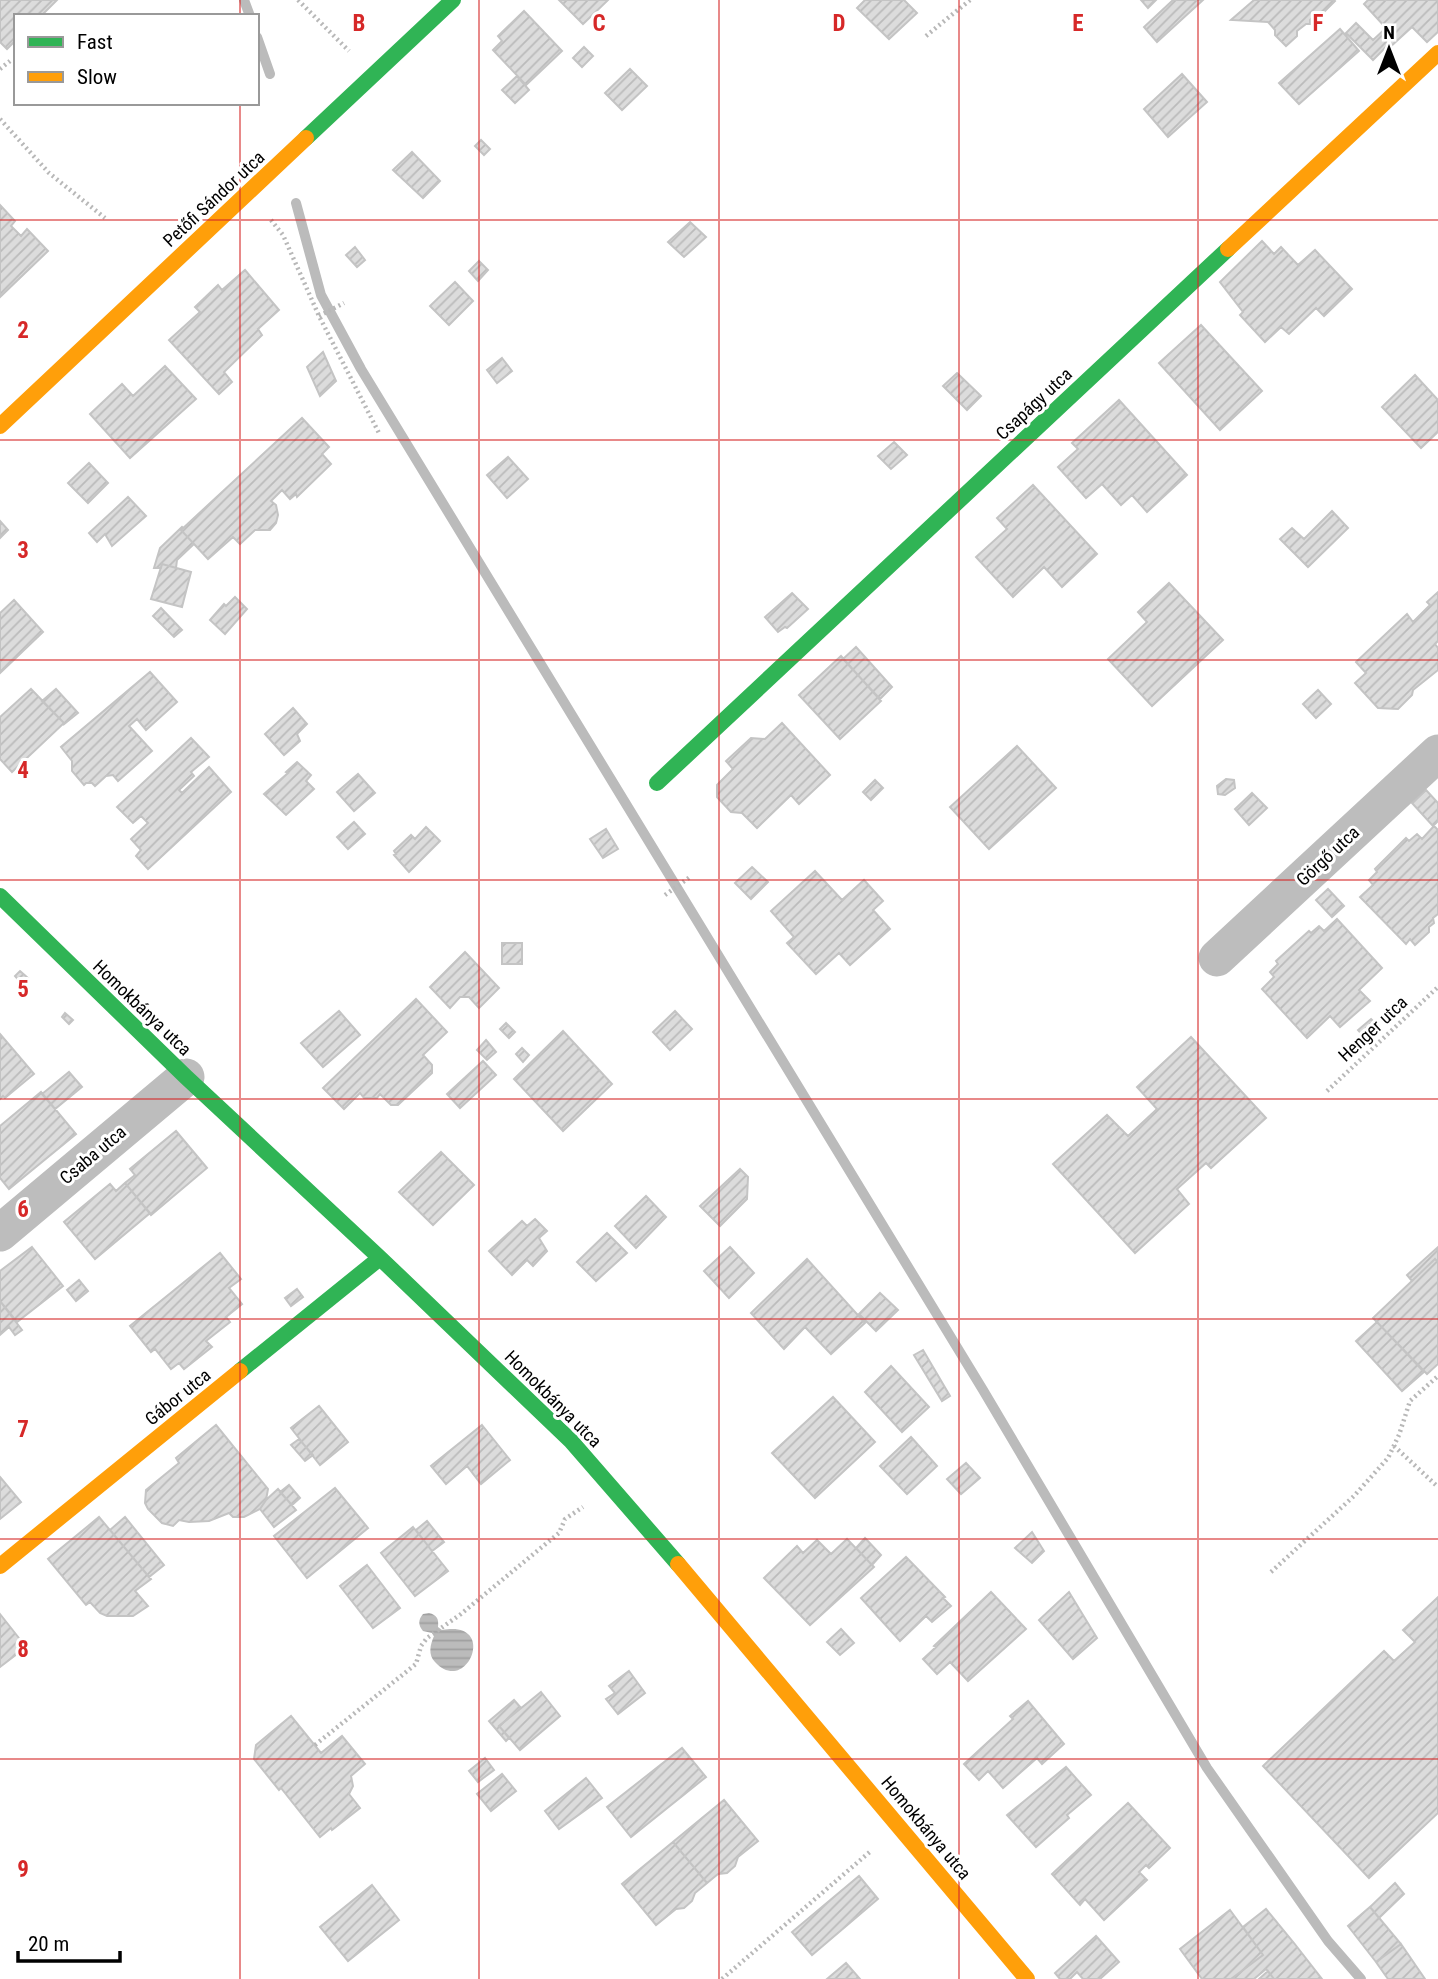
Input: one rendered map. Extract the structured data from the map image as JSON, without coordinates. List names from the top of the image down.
{
  "streets": {
    "street": [
      "Petőfi Sándor utca",
      "Csapágy utca",
      "Görgő utca",
      "Homokbánya utca",
      "Csaba utca",
      "Gábor utca"
    ],
    "path": ["Henger utca"]
  },
  "crossings": [
    ["Homokbánya utca", "Csaba utca"],
    ["Homokbánya utca", "Gábor utca"]
  ],
  "legend": ["Fast", "Slow"],
  "scale_bar": "20 m",
  "north": "top",
  "grid": {
    "columns": [
      "B",
      "C",
      "D",
      "E",
      "F"
    ],
    "rows": [
      "2",
      "3",
      "4",
      "5",
      "6",
      "7",
      "8",
      "9"
    ]
  }
}
